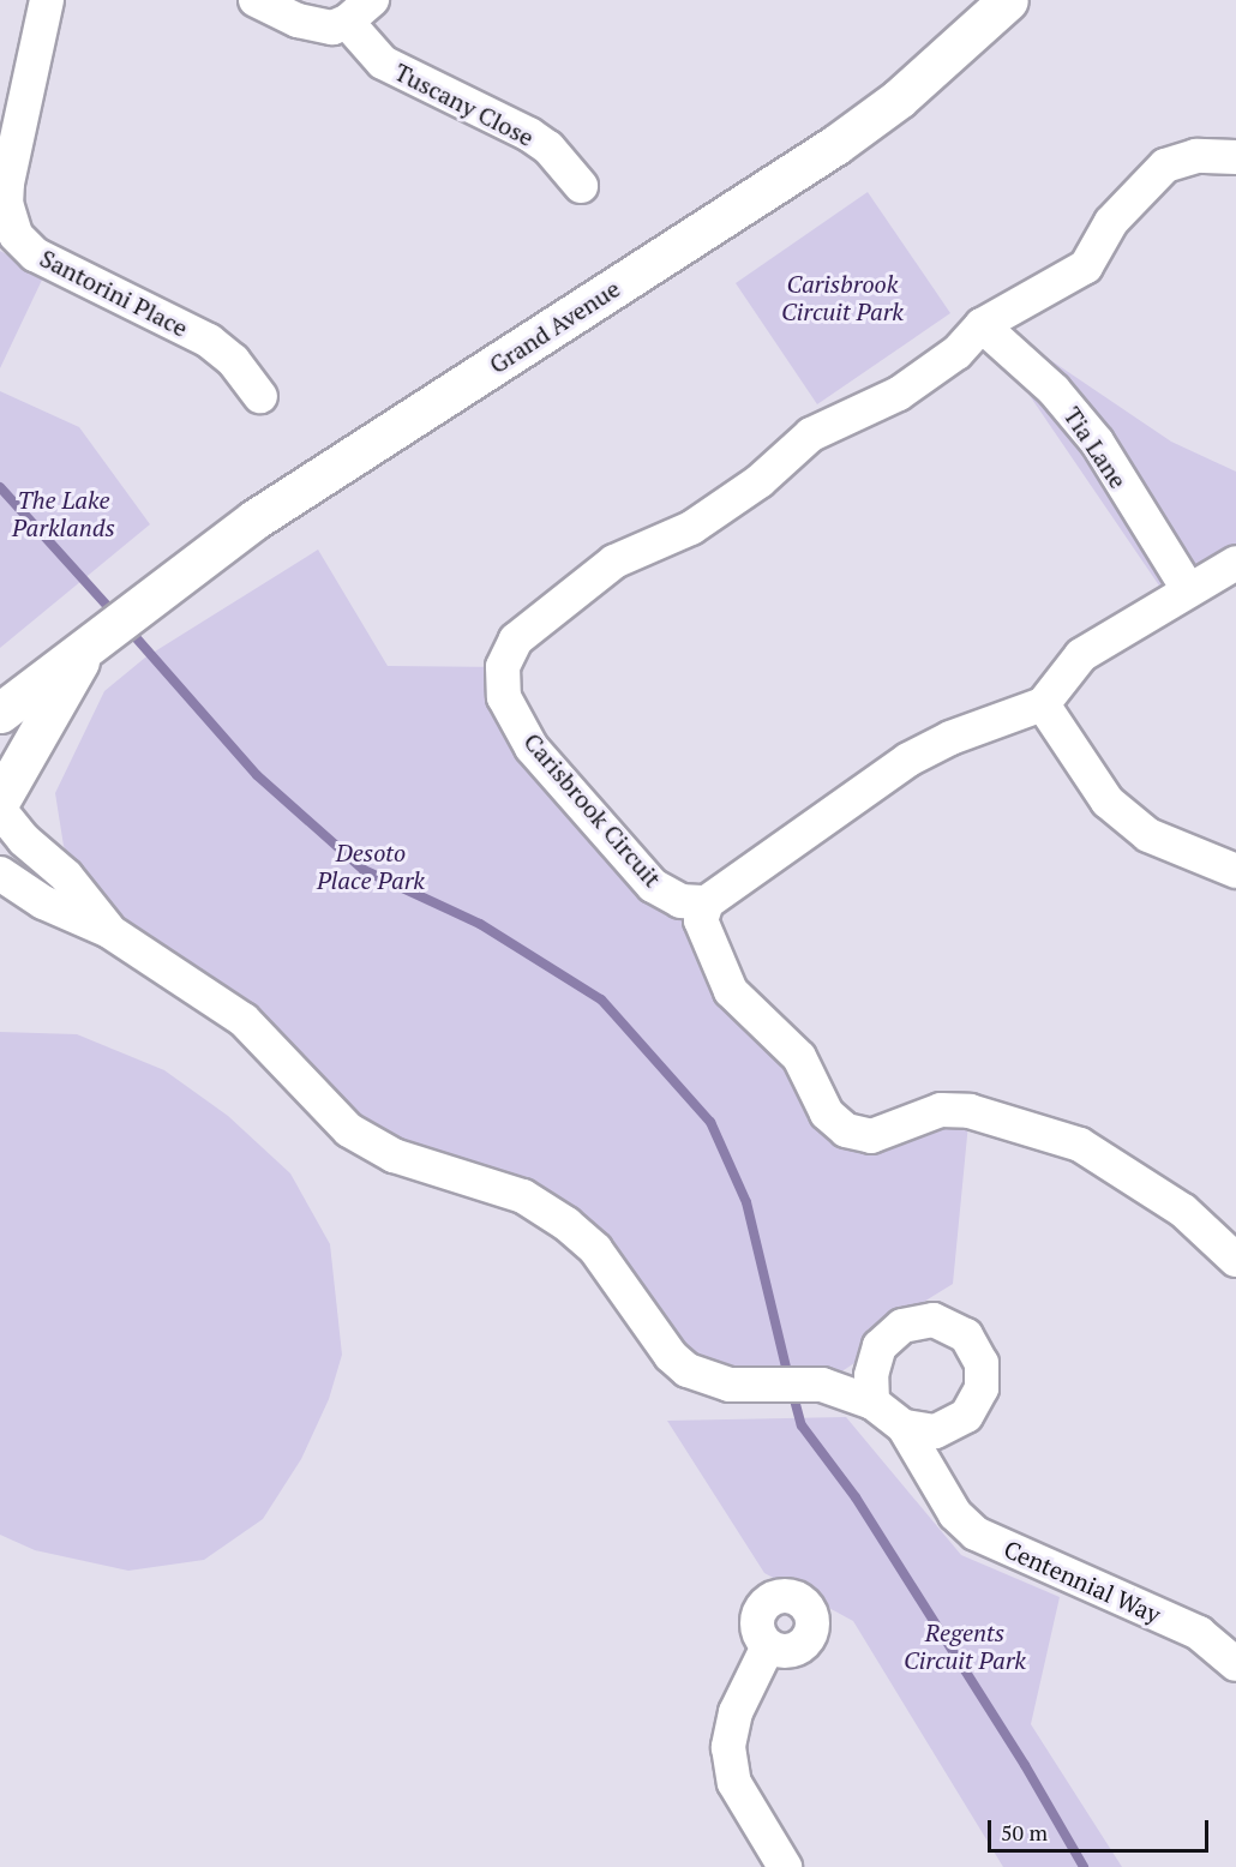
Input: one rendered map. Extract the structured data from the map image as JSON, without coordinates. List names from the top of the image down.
{
  "streets": {
    "street": [
      "Tuscany Close",
      "Santorini Place",
      "Grand Avenue",
      "Tia Lane",
      "Carisbrook Circuit",
      "Centennial Way"
    ]
  },
  "crossings": [
    ["Grand Avenue", "Centennial Way"],
    ["Tia Lane", "Carisbrook Circuit"]
  ],
  "parks": [
    "Carisbrook Circuit Park",
    "The Lake Parklands",
    "Desoto Place Park",
    "Regents Circuit Park"
  ],
  "scale_bar": "50 m"
}
